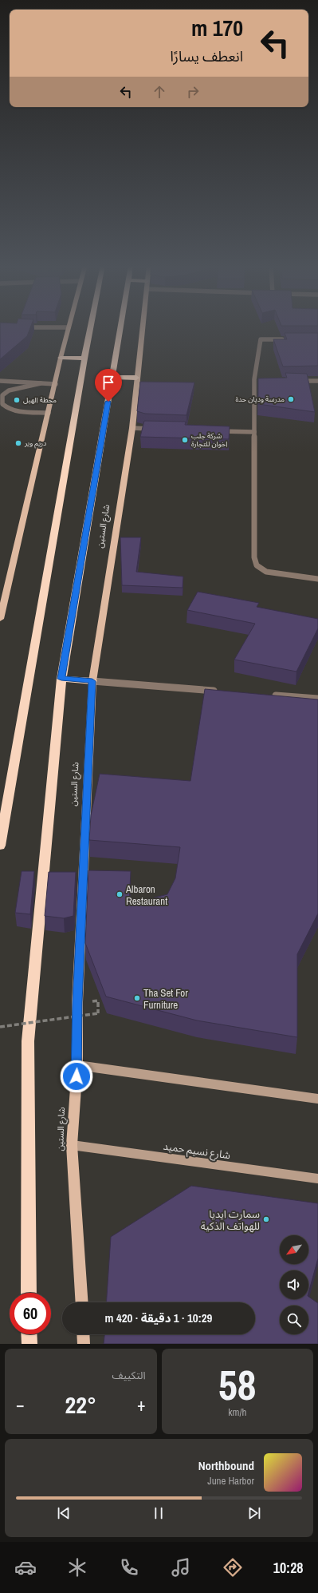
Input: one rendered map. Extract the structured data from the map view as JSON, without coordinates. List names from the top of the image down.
{
  "streets": {
    "highway": ["شارع الستين"],
    "main road": ["شارع نسيم حميد"]
  },
  "crossings": [
    ["شارع الستين", "شارع نسيم حميد"]
  ],
  "places": [
    "مدرسة وديان حدة",
    "محطة الهبل",
    "شركة جلب اخوان للتجارة",
    "دريم وير",
    "Albaron Restaurant",
    "Tha Set For Furniture",
    "سمارت ايديا للهواتف الذكية"
  ],
  "north": "bottom left",
  "page": {
    "turn": ["170 m", "انعطف يسارًا"],
    "limit": "60",
    "trip": "10:29 · 1 دقيقة · 420 m",
    "tile": [
      ["58", "km/h"],
      "التكييف"
    ],
    "heat": ["−", "22°", "+"],
    "song": ["Northbound", "June Harbor"],
    "tabs": "10:28"
  }
}
